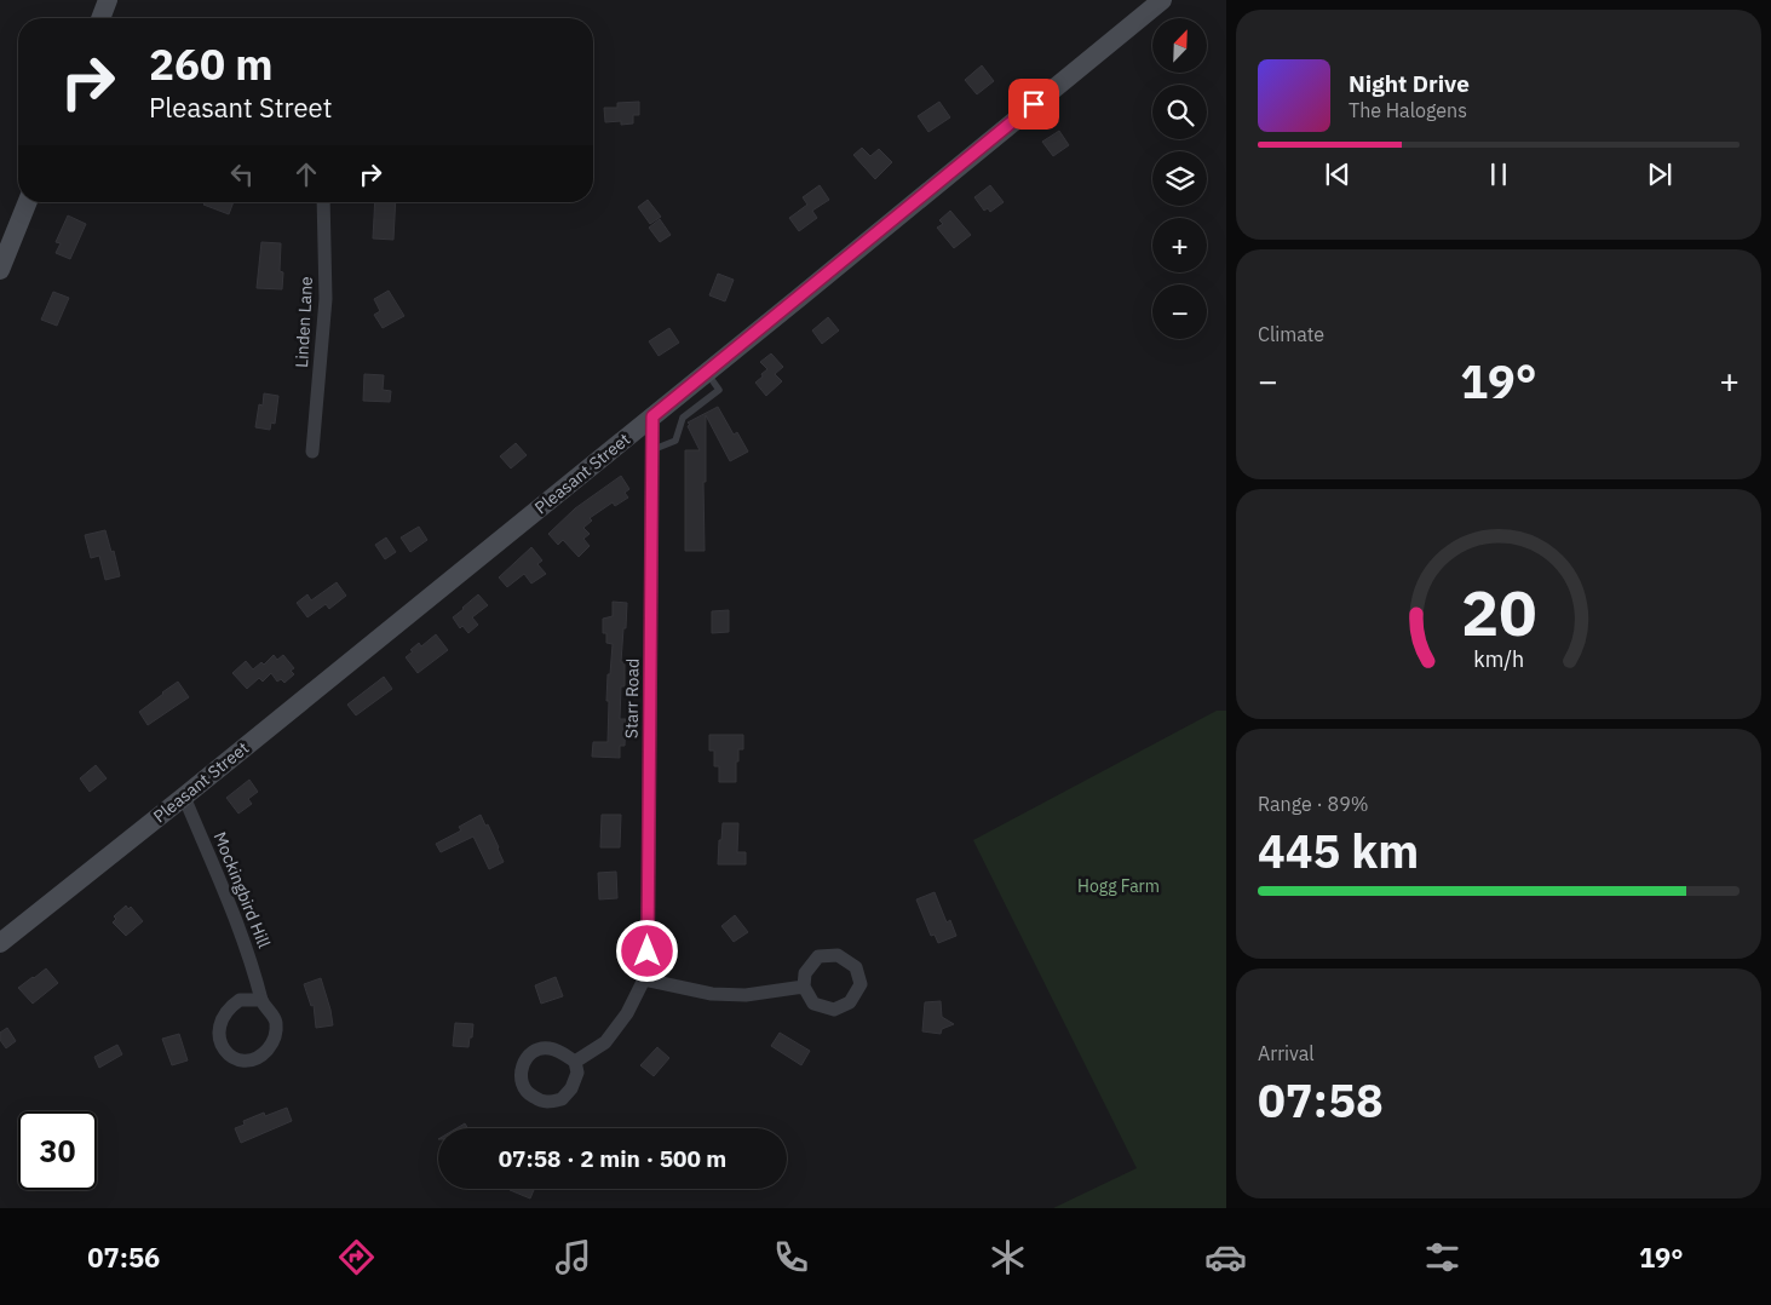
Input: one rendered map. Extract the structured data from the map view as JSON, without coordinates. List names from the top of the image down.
{
  "streets": {
    "main road": ["Pleasant Street"],
    "street": ["Linden Lane", "Starr Road", "Mockingbird Hill"]
  },
  "crossings": [
    ["Pleasant Street", "Starr Road"],
    ["Pleasant Street", "Mockingbird Hill"]
  ],
  "parks": ["Hogg Farm"],
  "north": "top right",
  "page": {
    "map_buttons": ["+", "−"],
    "turn": ["260 m", "Pleasant Street"],
    "song": ["Night Drive", "The Halogens"],
    "tile": [
      "Climate",
      ["Range · 89%", "445 km"],
      ["Arrival", "07:58"]
    ],
    "heat": ["−", "19°", "+"],
    "limit": "30",
    "trip": "07:58 · 2 min · 500 m",
    "tabs": ["07:56", "19°"],
    "gauge": ["20", "km/h"]
  }
}
